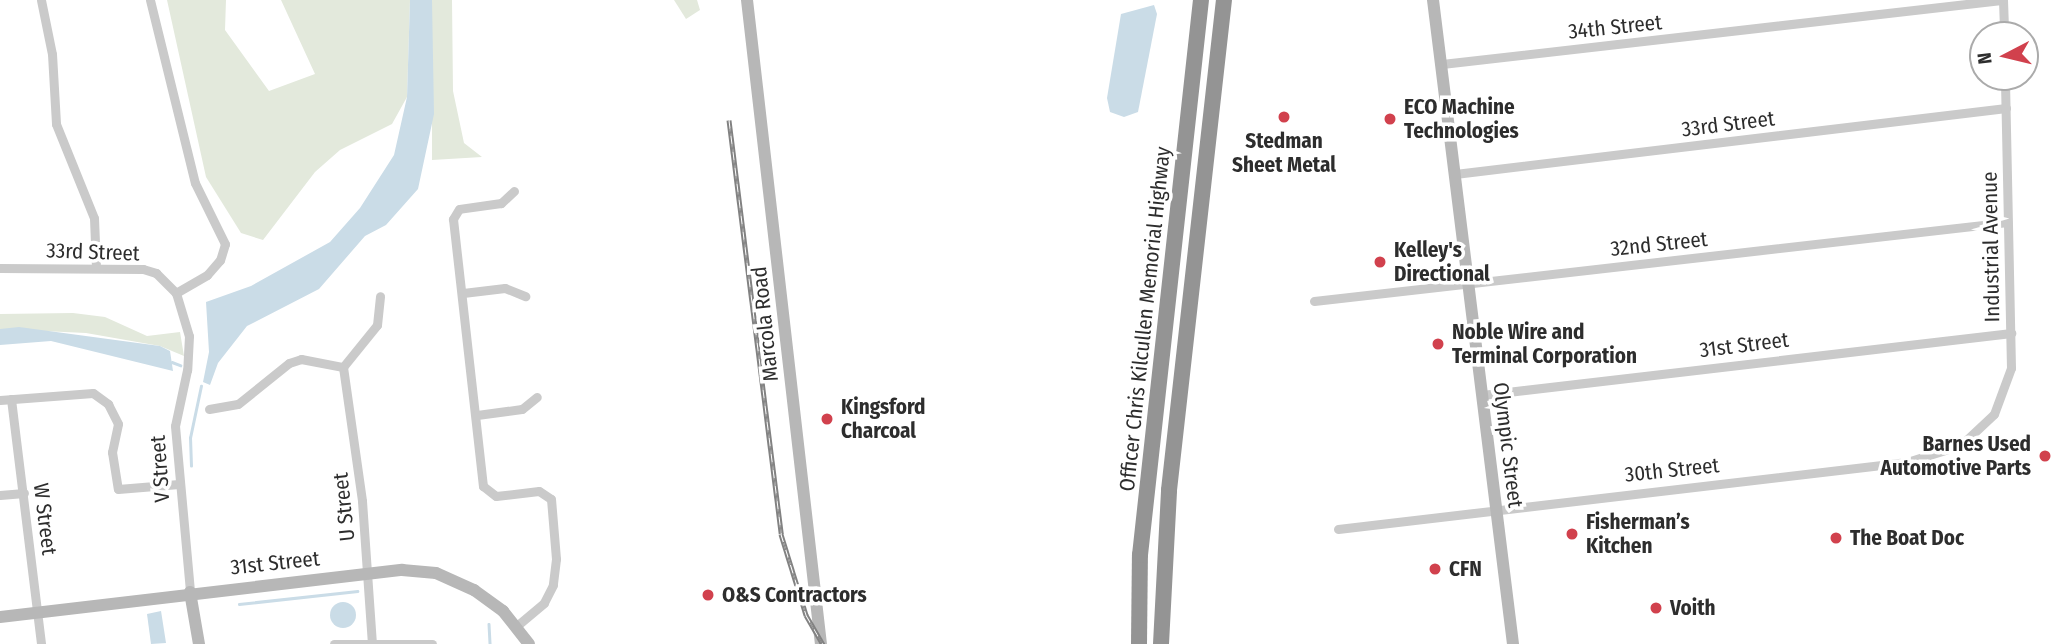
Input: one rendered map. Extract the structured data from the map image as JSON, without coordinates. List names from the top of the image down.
{
  "streets": {
    "highway": ["Officer Chris Kilcullen Memorial Highway"],
    "main road": [
      "Marcola Road",
      "31st Street",
      "Olympic Street",
      "V Street"
    ],
    "street": [
      "34th Street",
      "33rd Street",
      "32nd Street",
      "Industrial Avenue",
      "30th Street",
      "U Street",
      "W Street"
    ]
  },
  "crossings": [
    ["34th Street", "Olympic Street"],
    ["33rd Street", "Industrial Avenue"],
    ["33rd Street", "Olympic Street"],
    ["33rd Street", "V Street"],
    ["32nd Street", "Industrial Avenue"],
    ["32nd Street", "Olympic Street"],
    ["Industrial Avenue", "31st Street"],
    ["Industrial Avenue", "30th Street"],
    ["31st Street", "Olympic Street"],
    ["31st Street", "V Street"],
    ["31st Street", "U Street"],
    ["31st Street", "W Street"],
    ["Olympic Street", "30th Street"]
  ],
  "places": [
    "Stedman Sheet Metal",
    "ECO Machine Technologies",
    "Kelley's Directional",
    "Noble Wire and Terminal Corporation",
    "Kingsford Charcoal",
    "Barnes Used Automotive Parts",
    "Fisherman’s Kitchen",
    "The Boat Doc",
    "CFN",
    "O&S Contractors",
    "Voith"
  ],
  "north": "left"
}
